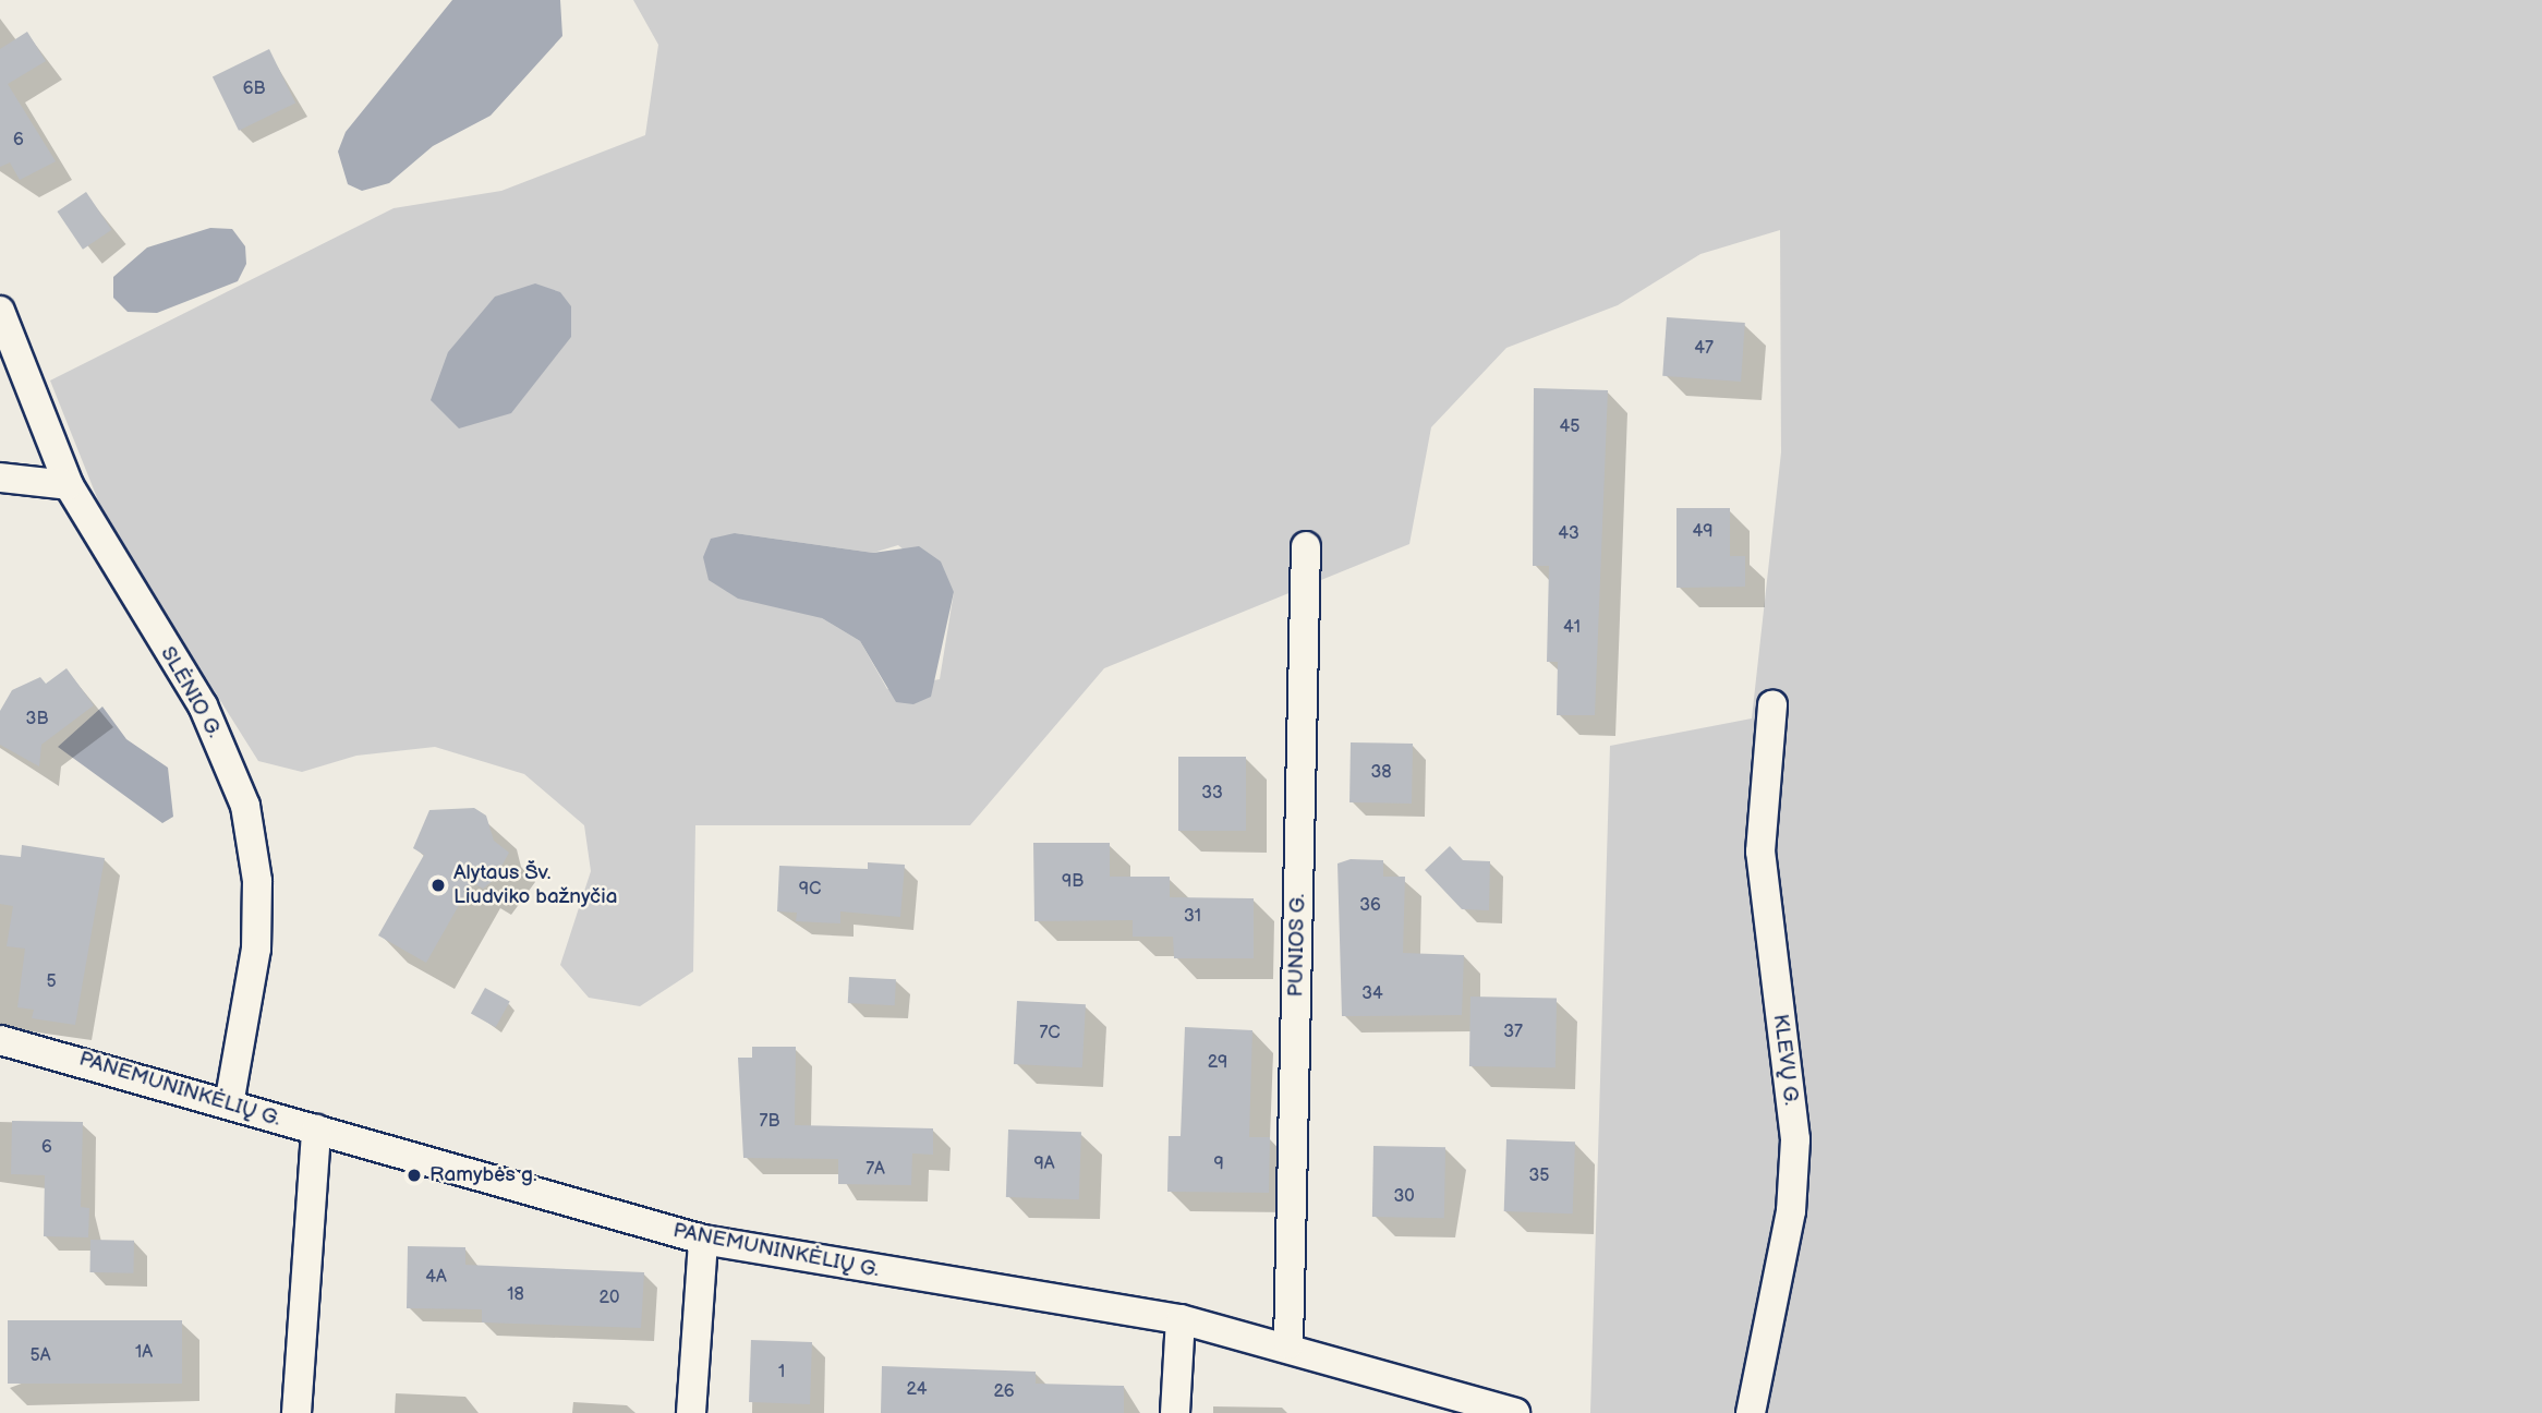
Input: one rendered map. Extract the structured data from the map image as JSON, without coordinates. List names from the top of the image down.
{
  "streets": {
    "street": [
      "SLĖNIO G.",
      "PUNIOS G.",
      "KLEVŲ G.",
      "PANEMUNINKĖLIŲ G."
    ]
  },
  "crossings": [
    ["SLĖNIO G.", "PANEMUNINKĖLIŲ G."],
    ["PUNIOS G.", "PANEMUNINKĖLIŲ G."]
  ],
  "places": ["Alytaus Šv. Liudviko bažnyčia", "Ramybės g."],
  "house_numbers": [
    "6B",
    "6",
    "47",
    "45",
    "49",
    "43",
    "41",
    "3B",
    "38",
    "33",
    "9B",
    "9C",
    "36",
    "31",
    "5",
    "34",
    "37",
    "7C",
    "29",
    "7B",
    "6",
    "9A",
    "9",
    "7A",
    "35",
    "30",
    "4A",
    "18",
    "20",
    "1A",
    "5A",
    "1",
    "24",
    "26"
  ]
}
